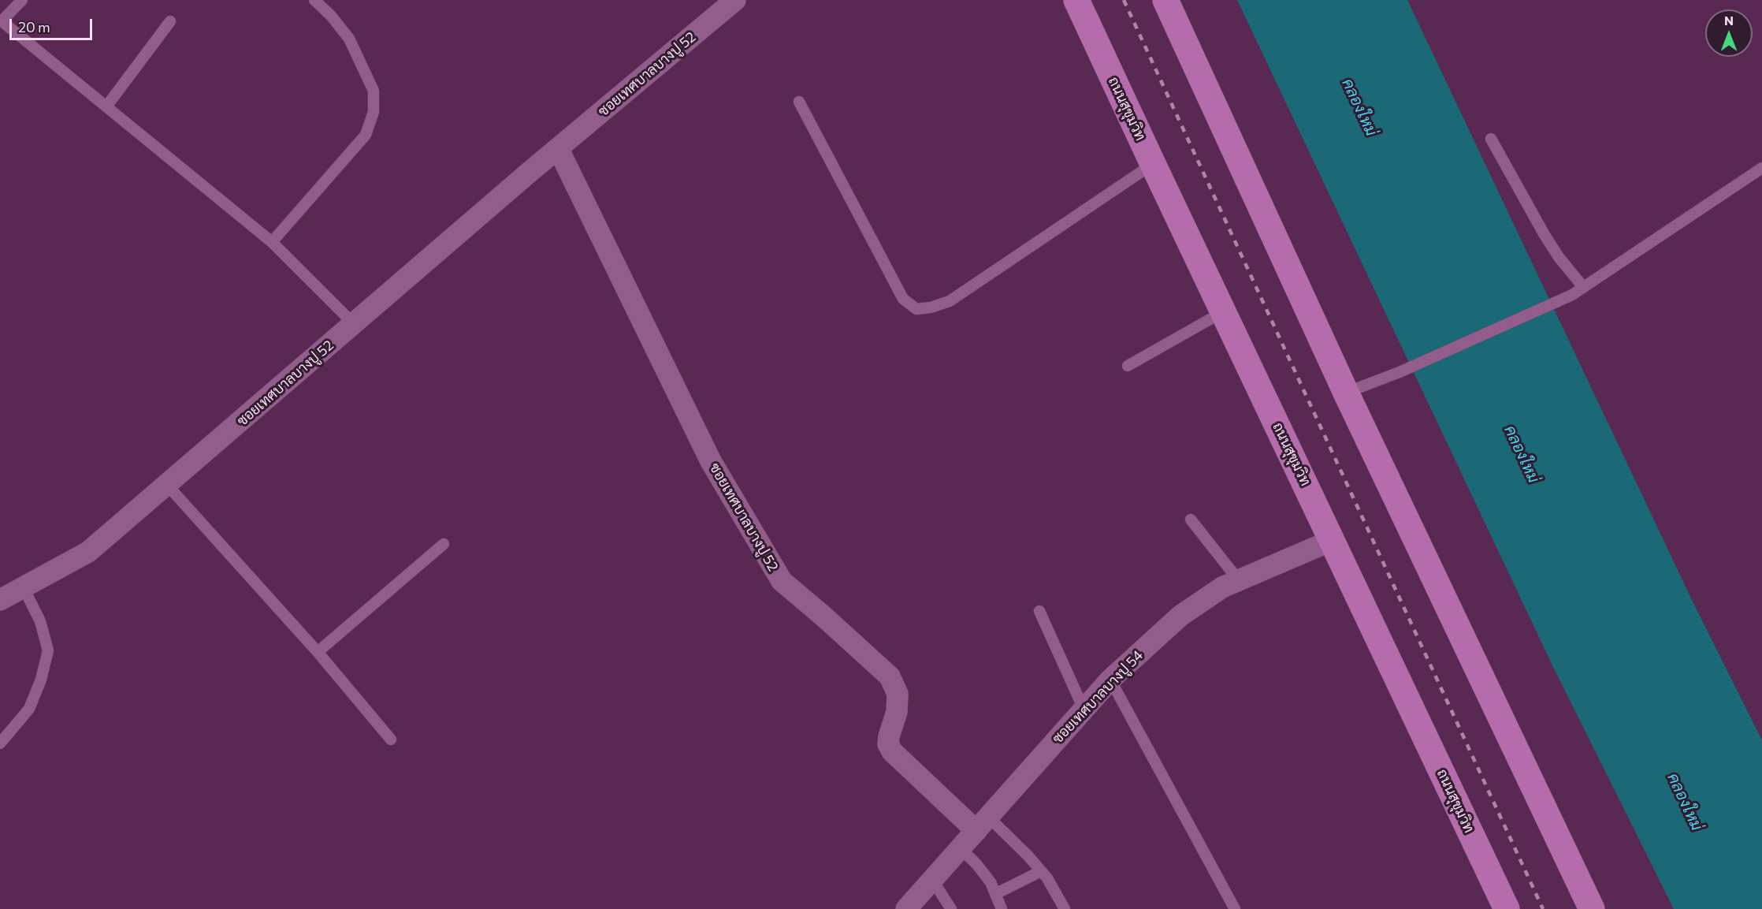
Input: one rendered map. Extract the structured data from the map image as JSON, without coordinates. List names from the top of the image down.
{
  "streets": {
    "highway": ["ถนนสุขุมวิท"],
    "street": ["ซอยเทศบาลบางปู 52", "ซอยเทศบาลบางปู 54"]
  },
  "crossings": [
    ["ซอยเทศบาลบางปู 52", "ซอยเทศบาลบางปู 54"],
    ["ถนนสุขุมวิท", "ซอยเทศบาลบางปู 54"]
  ],
  "water": ["คลองใหม่"],
  "scale_bar": "20 m",
  "north": "top"
}
